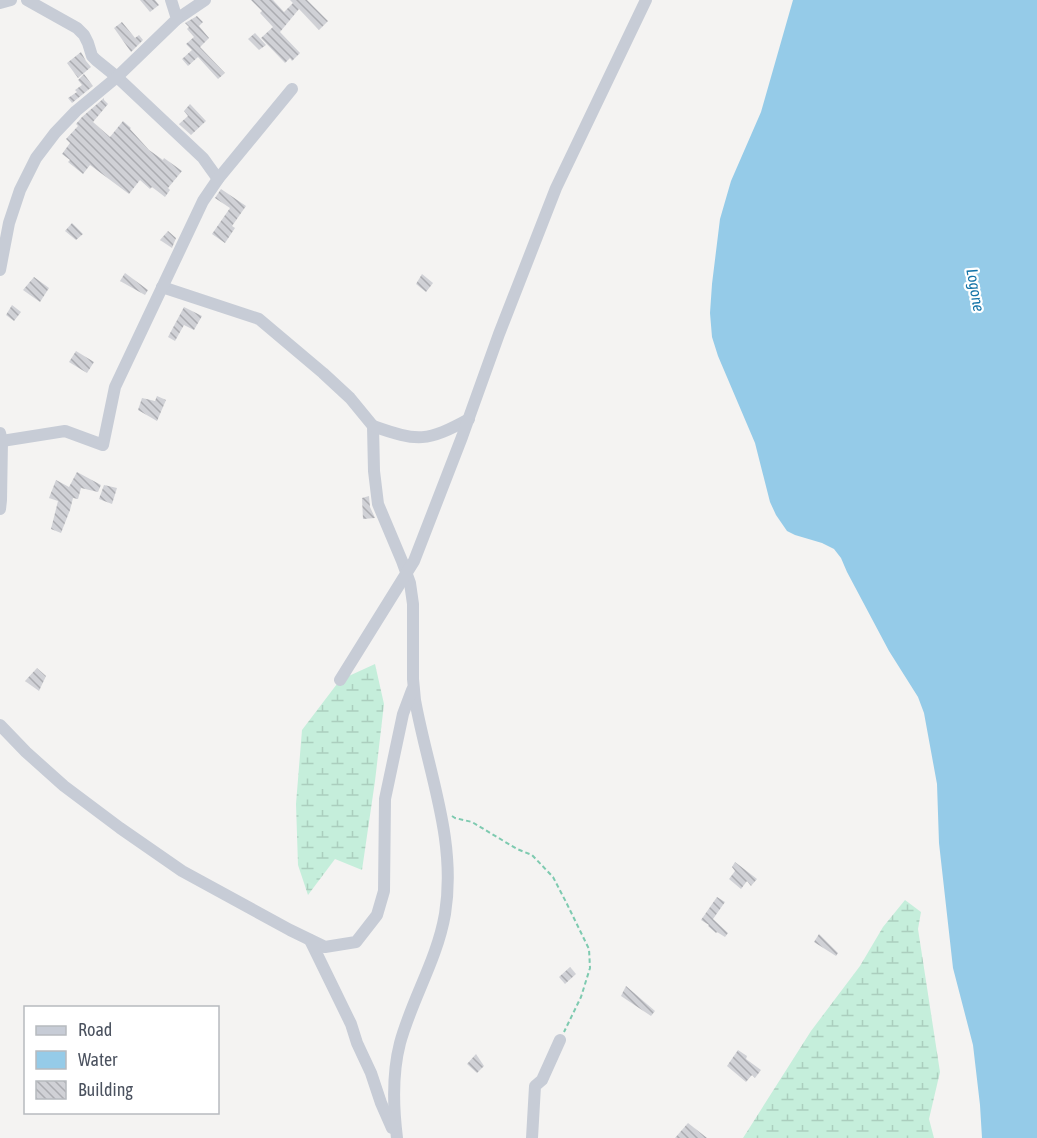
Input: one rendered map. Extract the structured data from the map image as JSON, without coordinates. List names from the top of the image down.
{
  "water": ["Logone"],
  "legend": ["Road", "Water", "Building"]
}
